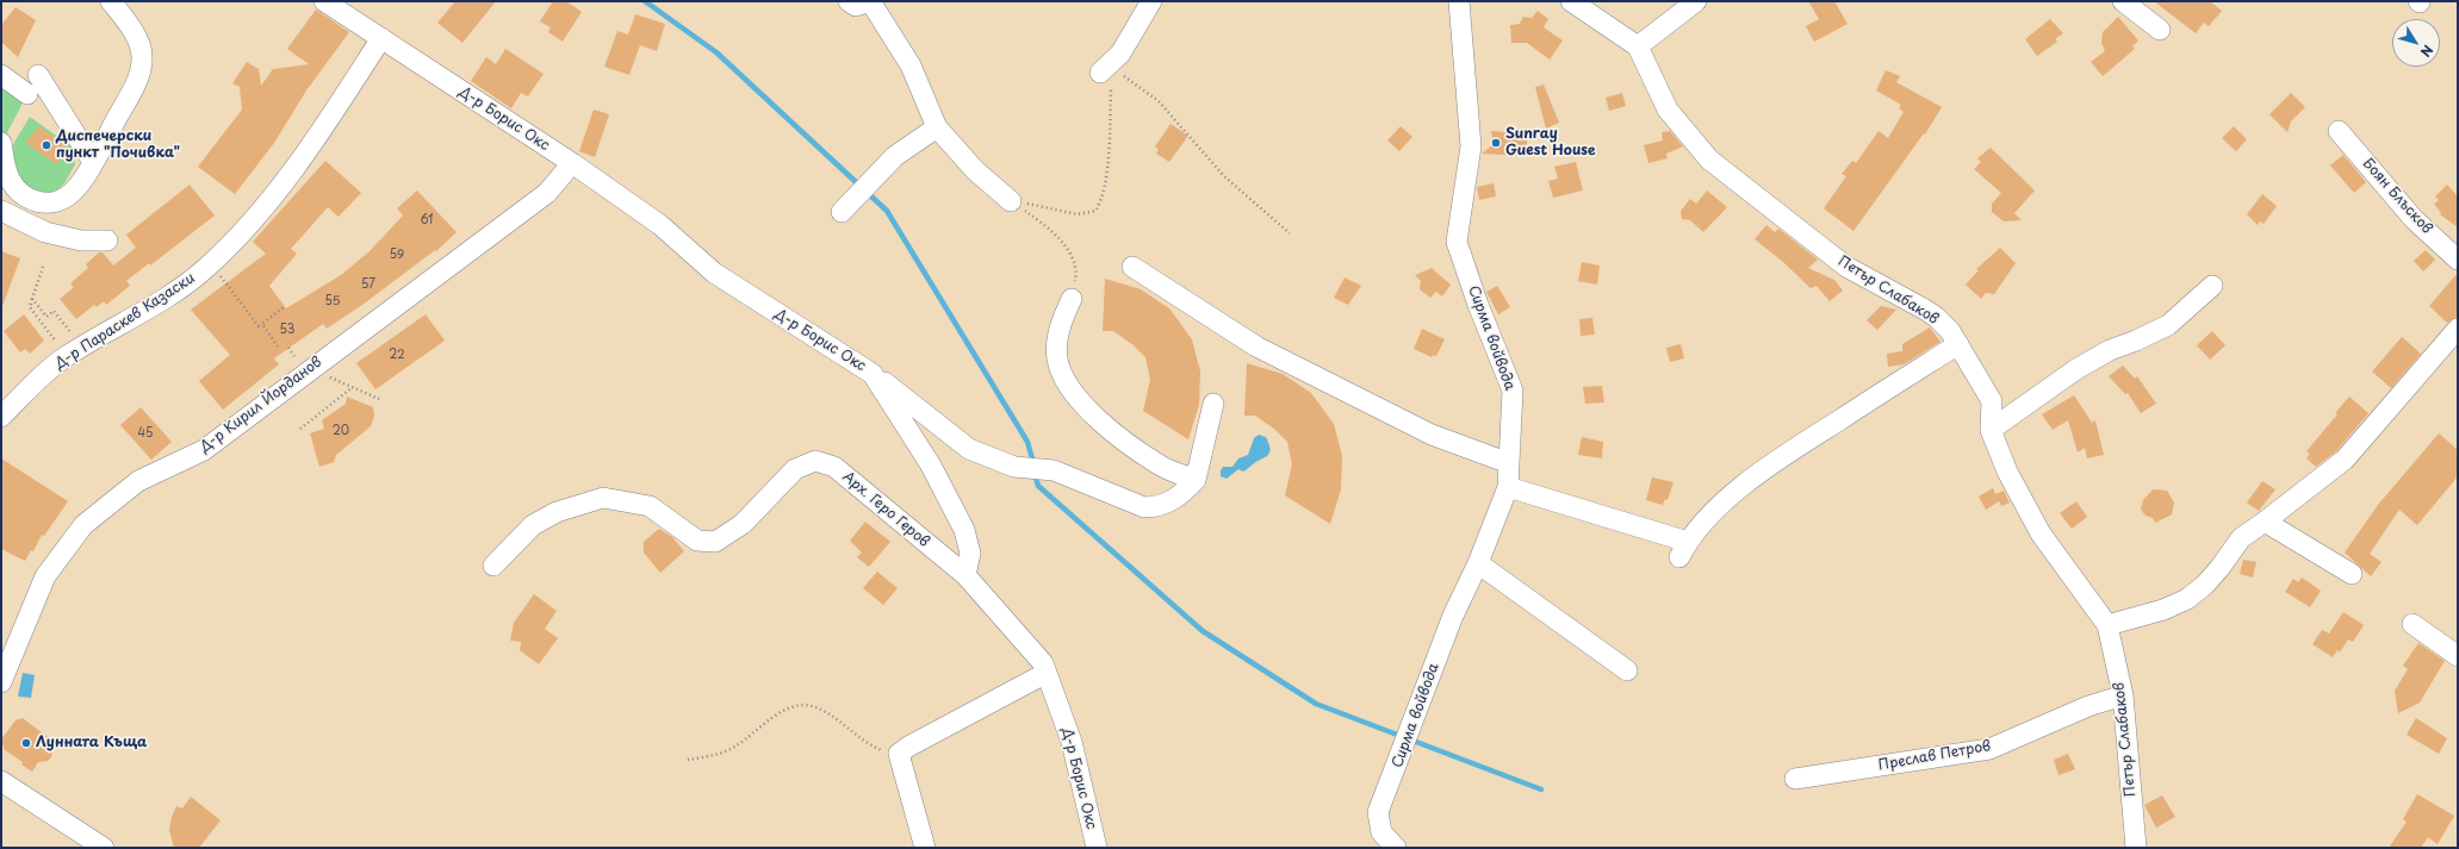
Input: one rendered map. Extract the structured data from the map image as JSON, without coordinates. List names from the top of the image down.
{
  "streets": {
    "street": [
      "Д-р Борис Окс",
      "Боян Блъсков",
      "Петър Слабаков",
      "Д-р Параскев Казаски",
      "Сирма войвода",
      "Д-р Кирил Йорданов",
      "Арх. Геро Геров",
      "Преслав Петров"
    ]
  },
  "crossings": [
    ["Д-р Борис Окс", "Д-р Параскев Казаски"],
    ["Д-р Борис Окс", "Д-р Кирил Йорданов"],
    ["Д-р Борис Окс", "Арх. Геро Геров"],
    ["Петър Слабаков", "Преслав Петров"]
  ],
  "places": ["Sunray Guest House", "Диспечерски пункт \"Почивка\"", "Лунната Къща"],
  "house_numbers": [
    "61",
    "59",
    "57",
    "55",
    "53",
    "22",
    "20",
    "45"
  ],
  "north": "bottom right"
}
